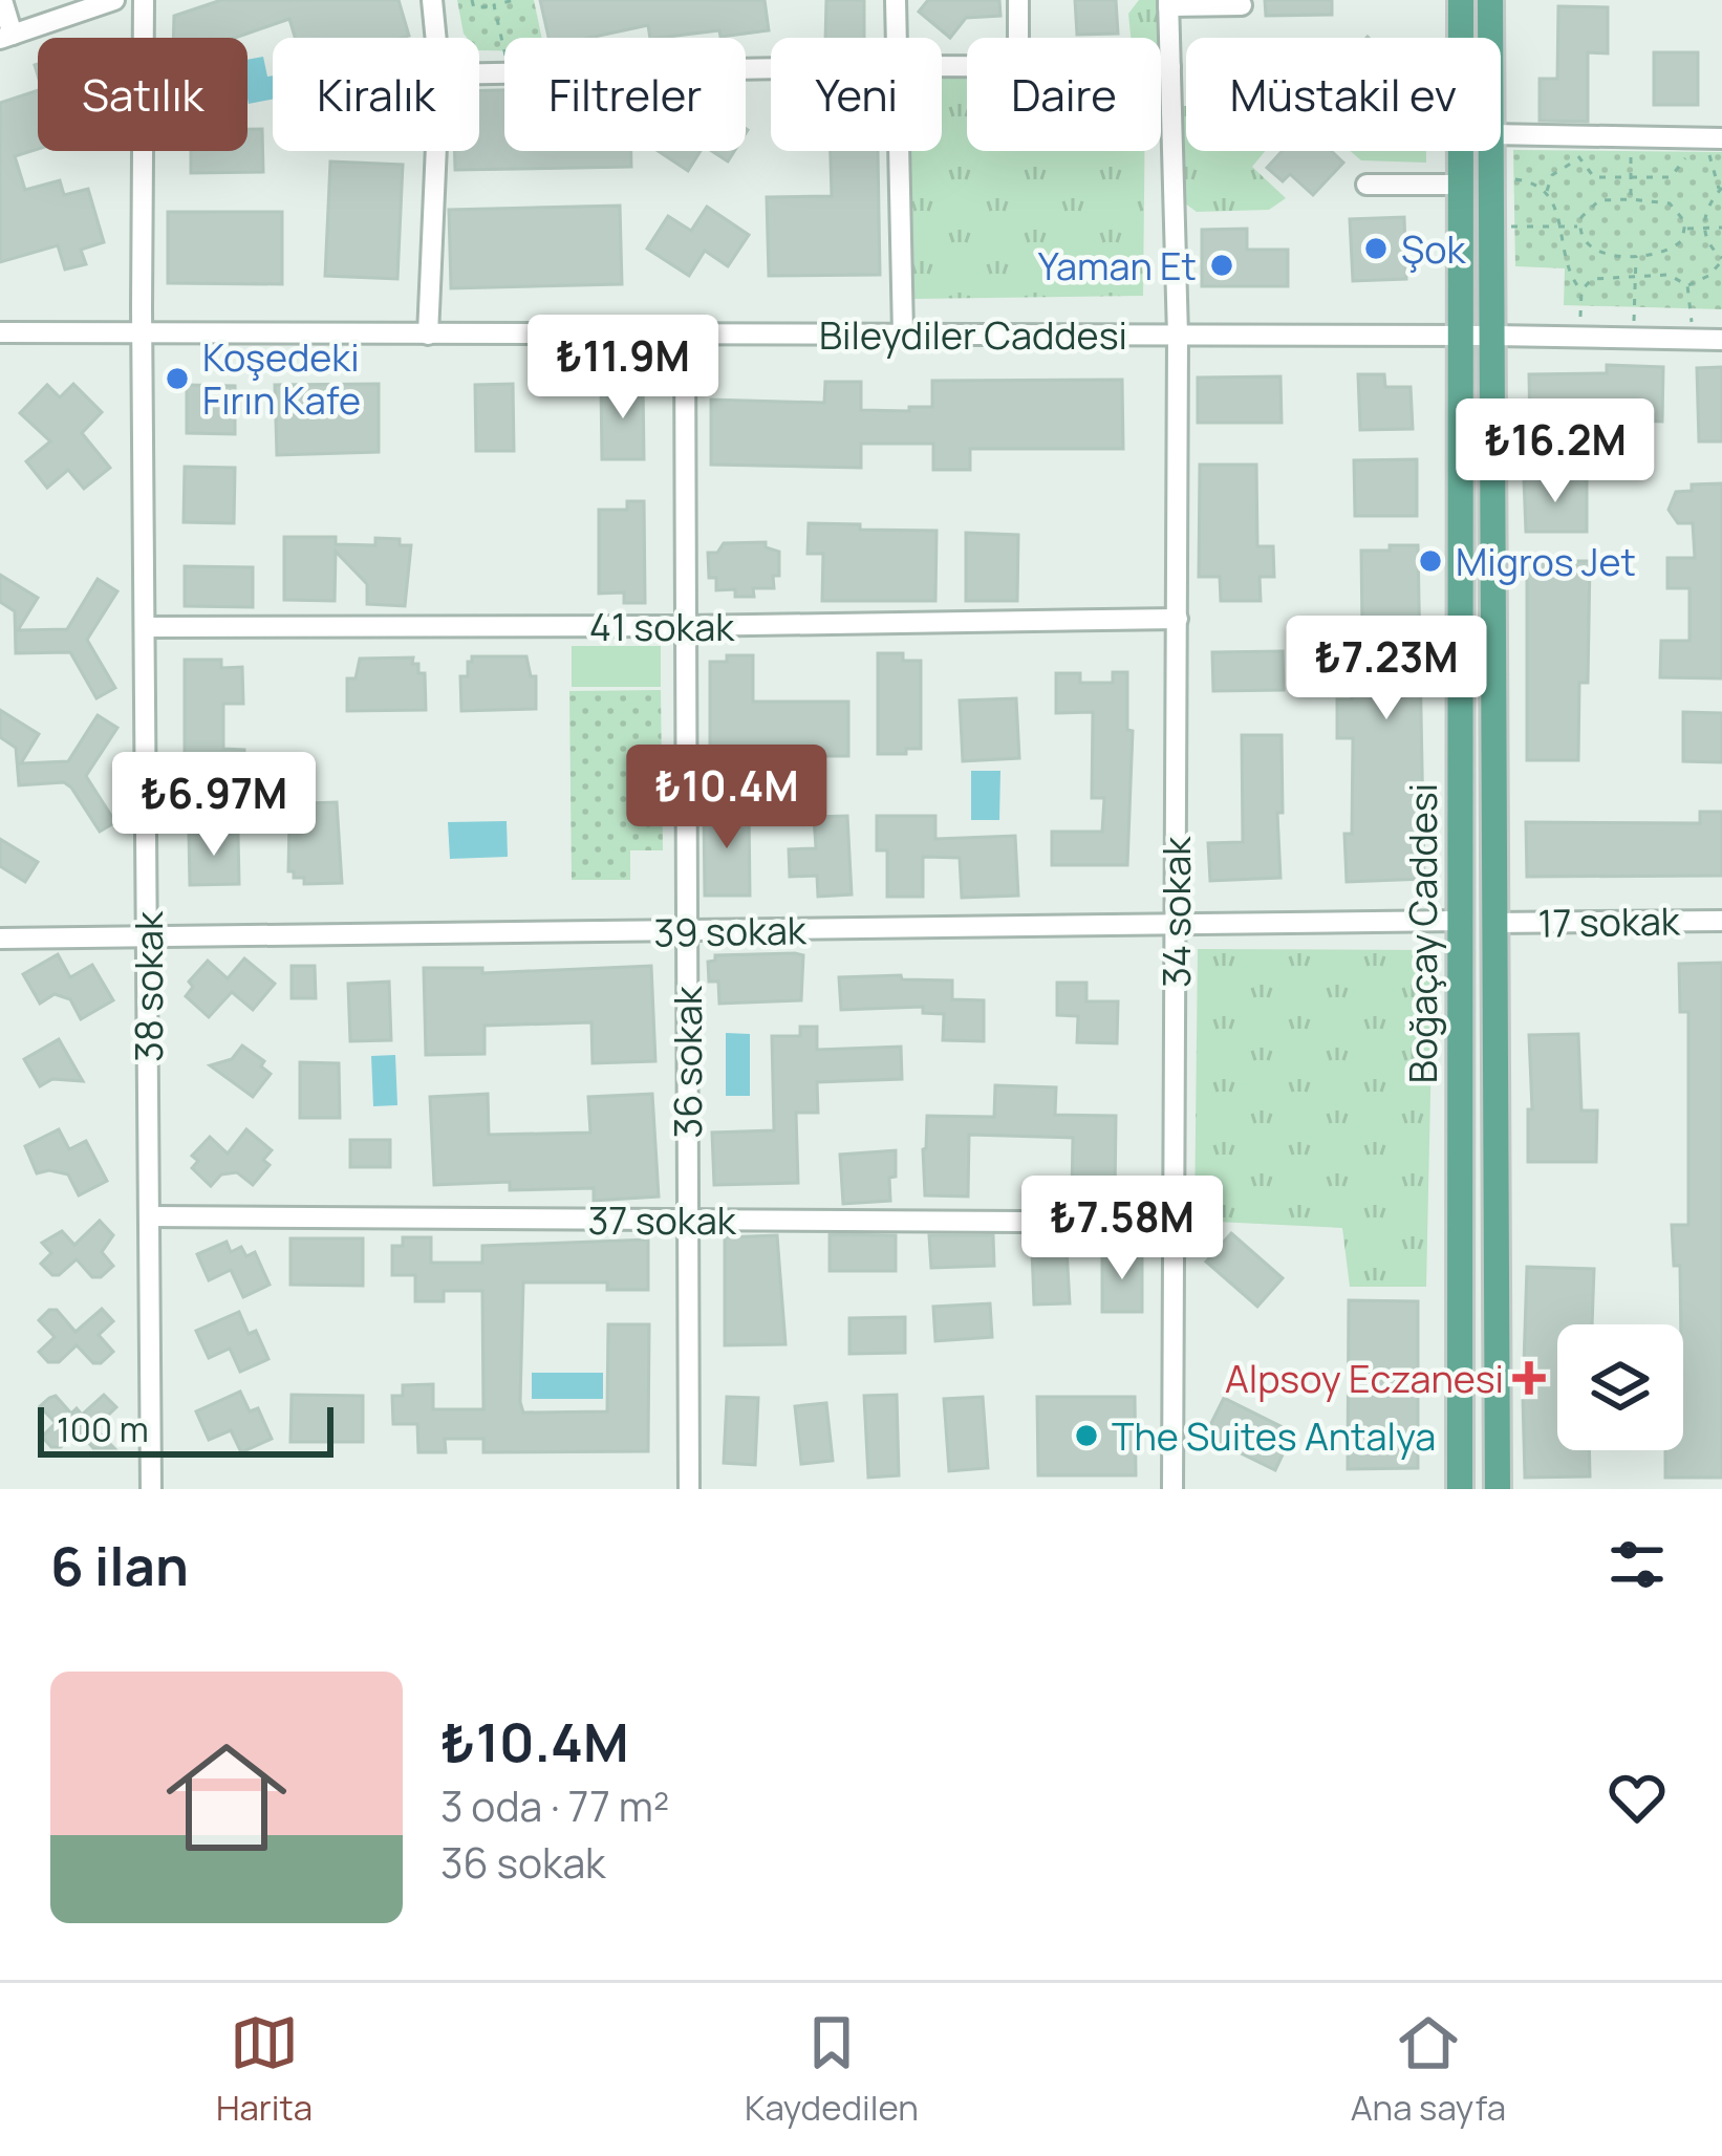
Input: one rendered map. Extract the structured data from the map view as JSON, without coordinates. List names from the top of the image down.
{
  "streets": {
    "main road": ["Boğaçay Caddesi"],
    "street": [
      "Bileydiler Caddesi",
      "41 sokak",
      "34 sokak",
      "17 sokak",
      "39 sokak",
      "38 sokak",
      "36 sokak",
      "37 sokak"
    ]
  },
  "crossings": [
    ["Bileydiler Caddesi", "34 sokak"],
    ["Bileydiler Caddesi", "Boğaçay Caddesi"],
    ["Bileydiler Caddesi", "38 sokak"],
    ["Bileydiler Caddesi", "36 sokak"],
    ["41 sokak", "34 sokak"],
    ["41 sokak", "38 sokak"],
    ["41 sokak", "36 sokak"],
    ["34 sokak", "39 sokak"],
    ["34 sokak", "37 sokak"],
    ["17 sokak", "Boğaçay Caddesi"],
    ["39 sokak", "Boğaçay Caddesi"],
    ["39 sokak", "38 sokak"],
    ["39 sokak", "36 sokak"],
    ["38 sokak", "37 sokak"],
    ["36 sokak", "37 sokak"]
  ],
  "places": {
    "other": [
      "Şok",
      "Yaman Et",
      "Koşedeki Fırın Kafe",
      "Migros Jet",
      "The Suites Antalya"
    ],
    "health": ["Alpsoy Eczanesi"]
  },
  "scale_bar": "100 m",
  "page": {
    "chip": [
      "Satılık",
      "Kiralık",
      "Filtreler",
      "Yeni",
      "Daire",
      "Müstakil ev"
    ],
    "price": [
      "₺11.9M",
      "₺16.2M",
      "₺7.23M",
      "₺10.4M",
      "₺6.97M",
      "₺7.58M"
    ],
    "scale": "100 m",
    "heading": "6 ilan",
    "list": [
      {
        "name": "₺10.4M",
        "note": "3 oda · 77 m² · 36 sokak"
      }
    ],
    "tabs": ["Harita", "Kaydedilen", "Ana sayfa"]
  }
}
